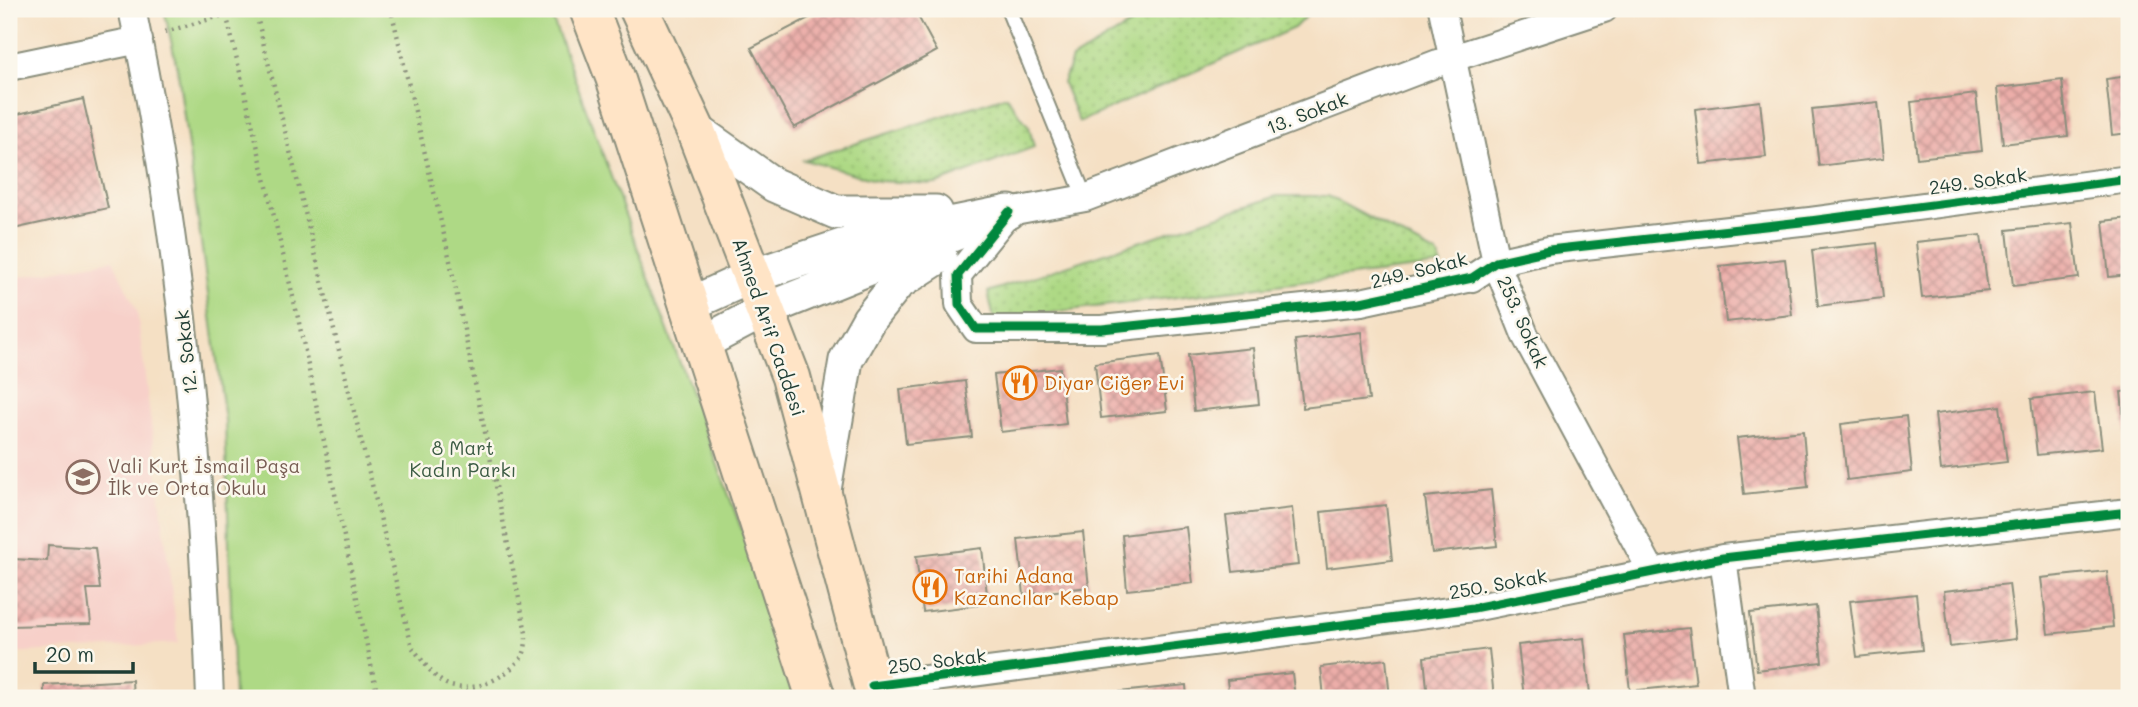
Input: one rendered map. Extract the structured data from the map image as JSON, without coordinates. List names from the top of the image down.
{
  "streets": {
    "main road": ["Ahmed Arif Caddesi"],
    "street": [
      "13. Sokak",
      "249. Sokak",
      "253. Sokak",
      "12. Sokak",
      "250. Sokak"
    ]
  },
  "crossings": [
    ["13. Sokak", "249. Sokak"],
    ["13. Sokak", "253. Sokak"],
    ["249. Sokak", "253. Sokak"],
    ["253. Sokak", "250. Sokak"],
    ["Ahmed Arif Caddesi", "250. Sokak"]
  ],
  "parks": ["8 Mart Kadın Parkı"],
  "places": {
    "restaurant": ["Diyar Ciğer Evi", "Tarihi Adana Kazancılar Kebap"],
    "school or university": ["Vali Kurt İsmail Paşa İlk ve Orta Okulu"]
  },
  "scale_bar": "20 m"
}
